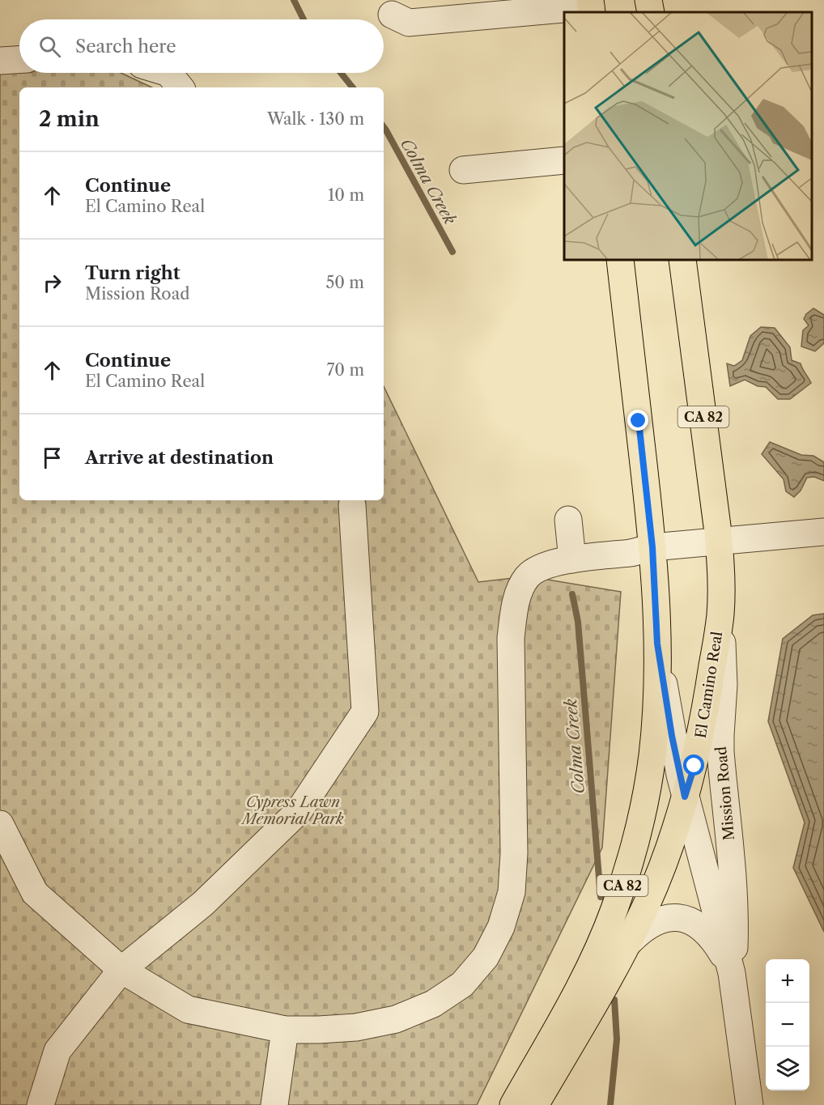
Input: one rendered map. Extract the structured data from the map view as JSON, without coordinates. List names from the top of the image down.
{
  "streets": {
    "main road": ["CA 82", "El Camino Real"],
    "street": ["Mission Road"]
  },
  "crossings": [
    ["CA 82", "Mission Road"],
    ["El Camino Real", "Mission Road"]
  ],
  "water": ["Colma Creek"],
  "parks": ["Cypress Lawn Memorial Park"],
  "page": {
    "search": "Search here",
    "heading": ["2 min", "Walk · 130 m"],
    "list": [
      ["Continue", "El Camino Real", "10 m"],
      ["Turn right", "Mission Road", "50 m"],
      ["Continue", "El Camino Real", "70 m"],
      "Arrive at destination"
    ],
    "map_buttons": ["+", "−"]
  }
}
